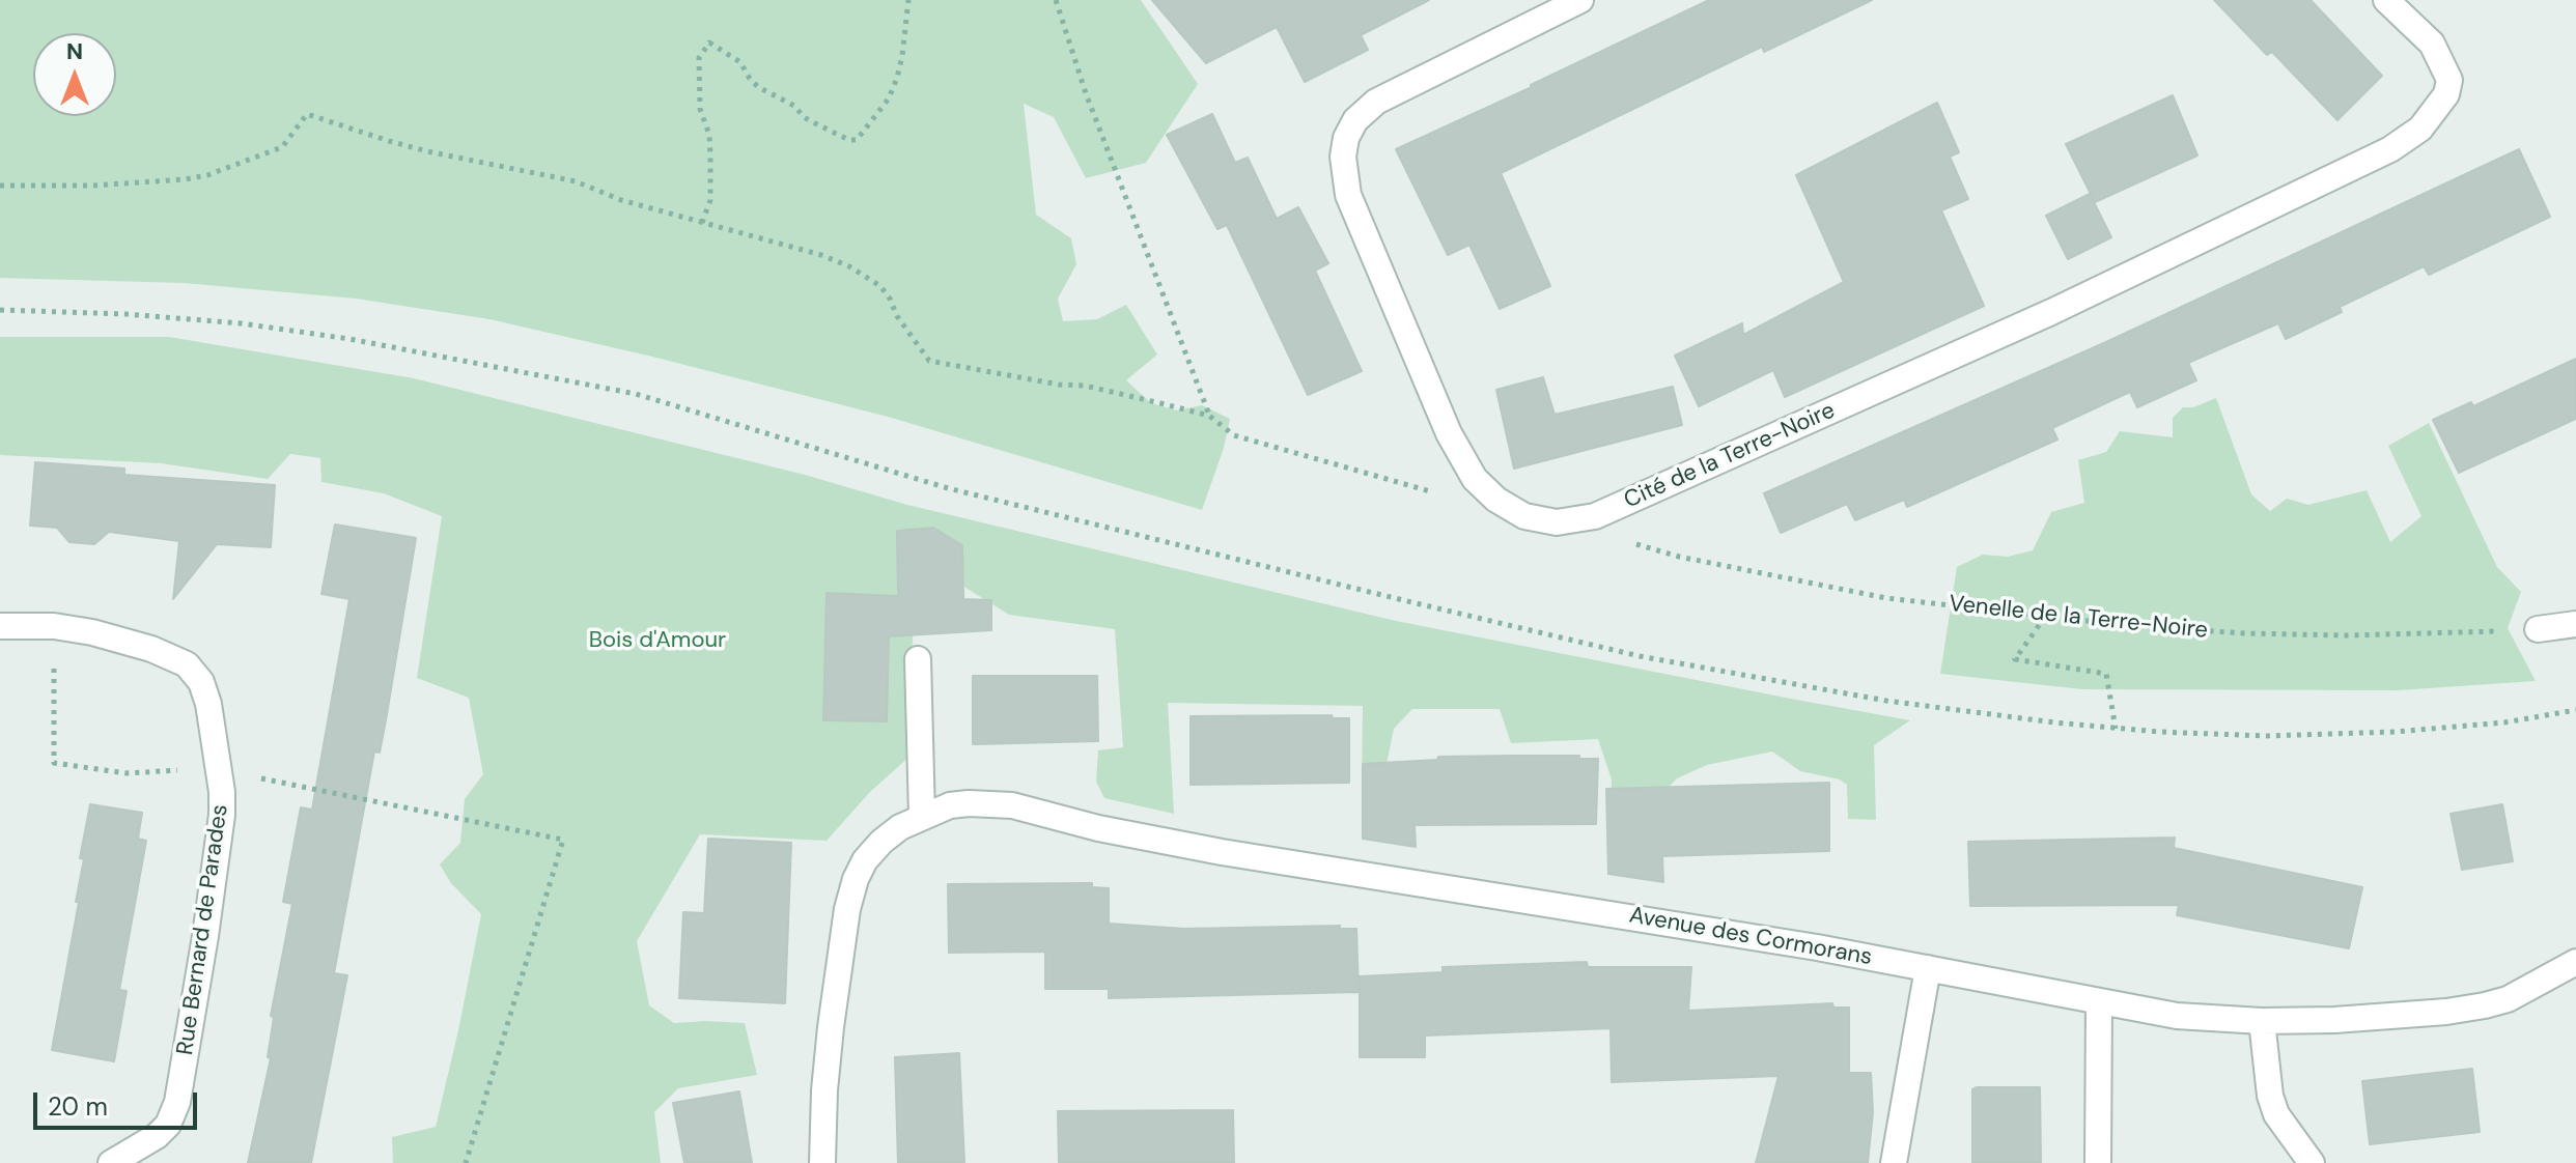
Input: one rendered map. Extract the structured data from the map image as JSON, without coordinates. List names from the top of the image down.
{
  "streets": {
    "street": ["Cité de la Terre-Noire", "Rue Bernard de Parades", "Avenue des Cormorans"],
    "path": ["Venelle de la Terre-Noire"]
  },
  "crossings": [
    ["Cité de la Terre-Noire", "Venelle de la Terre-Noire"]
  ],
  "parks": ["Bois d'Amour"],
  "scale_bar": "20 m",
  "north": "top"
}
